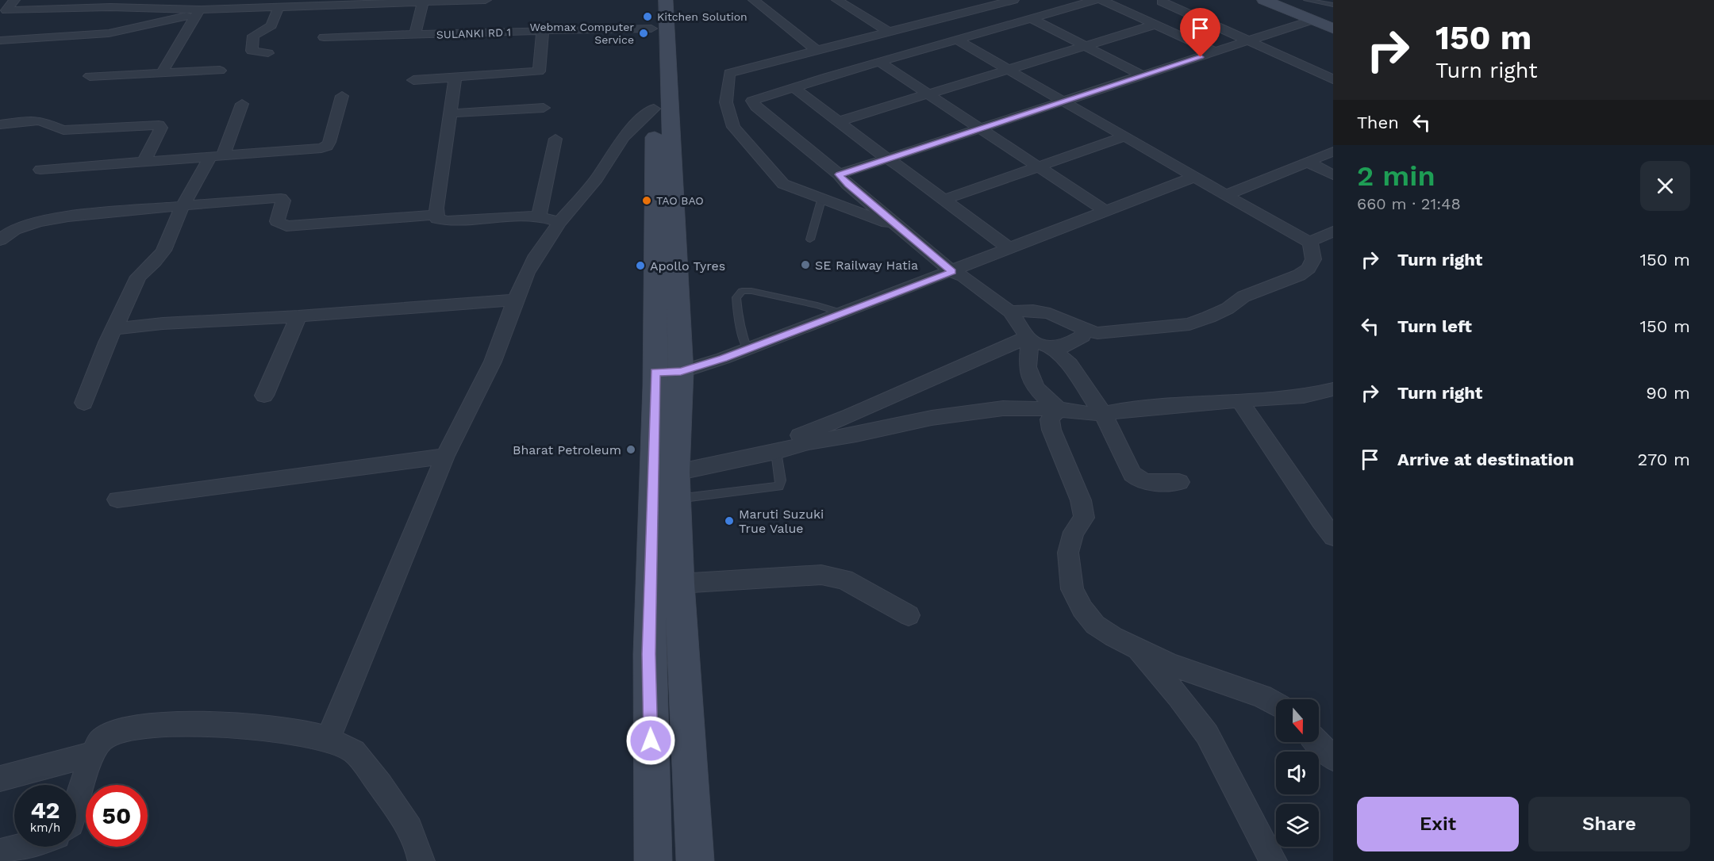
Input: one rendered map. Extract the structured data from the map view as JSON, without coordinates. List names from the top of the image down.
{
  "streets": {
    "street": ["SULANKI RD 1"]
  },
  "places": [
    "Kitchen Solution",
    "Webmax Computer Service",
    "TAO BAO",
    "SE Railway Hatia",
    "Apollo Tyres",
    "Bharat Petroleum",
    "Maruti Suzuki True Value"
  ],
  "north": "bottom",
  "page": {
    "turn": ["150 m", "Turn right"],
    "then": "Then",
    "heading": ["2 min", "660 m · 21:48"],
    "list": [
      {
        "name": "Turn right",
        "value": "150 m"
      },
      {
        "name": "Turn left",
        "value": "150 m"
      },
      {
        "name": "Turn right",
        "value": "90 m"
      },
      {
        "name": "Arrive at destination",
        "value": "270 m"
      }
    ],
    "speed": "42 km/h",
    "limit": "50",
    "buttons": ["Exit", "Share"]
  }
}
